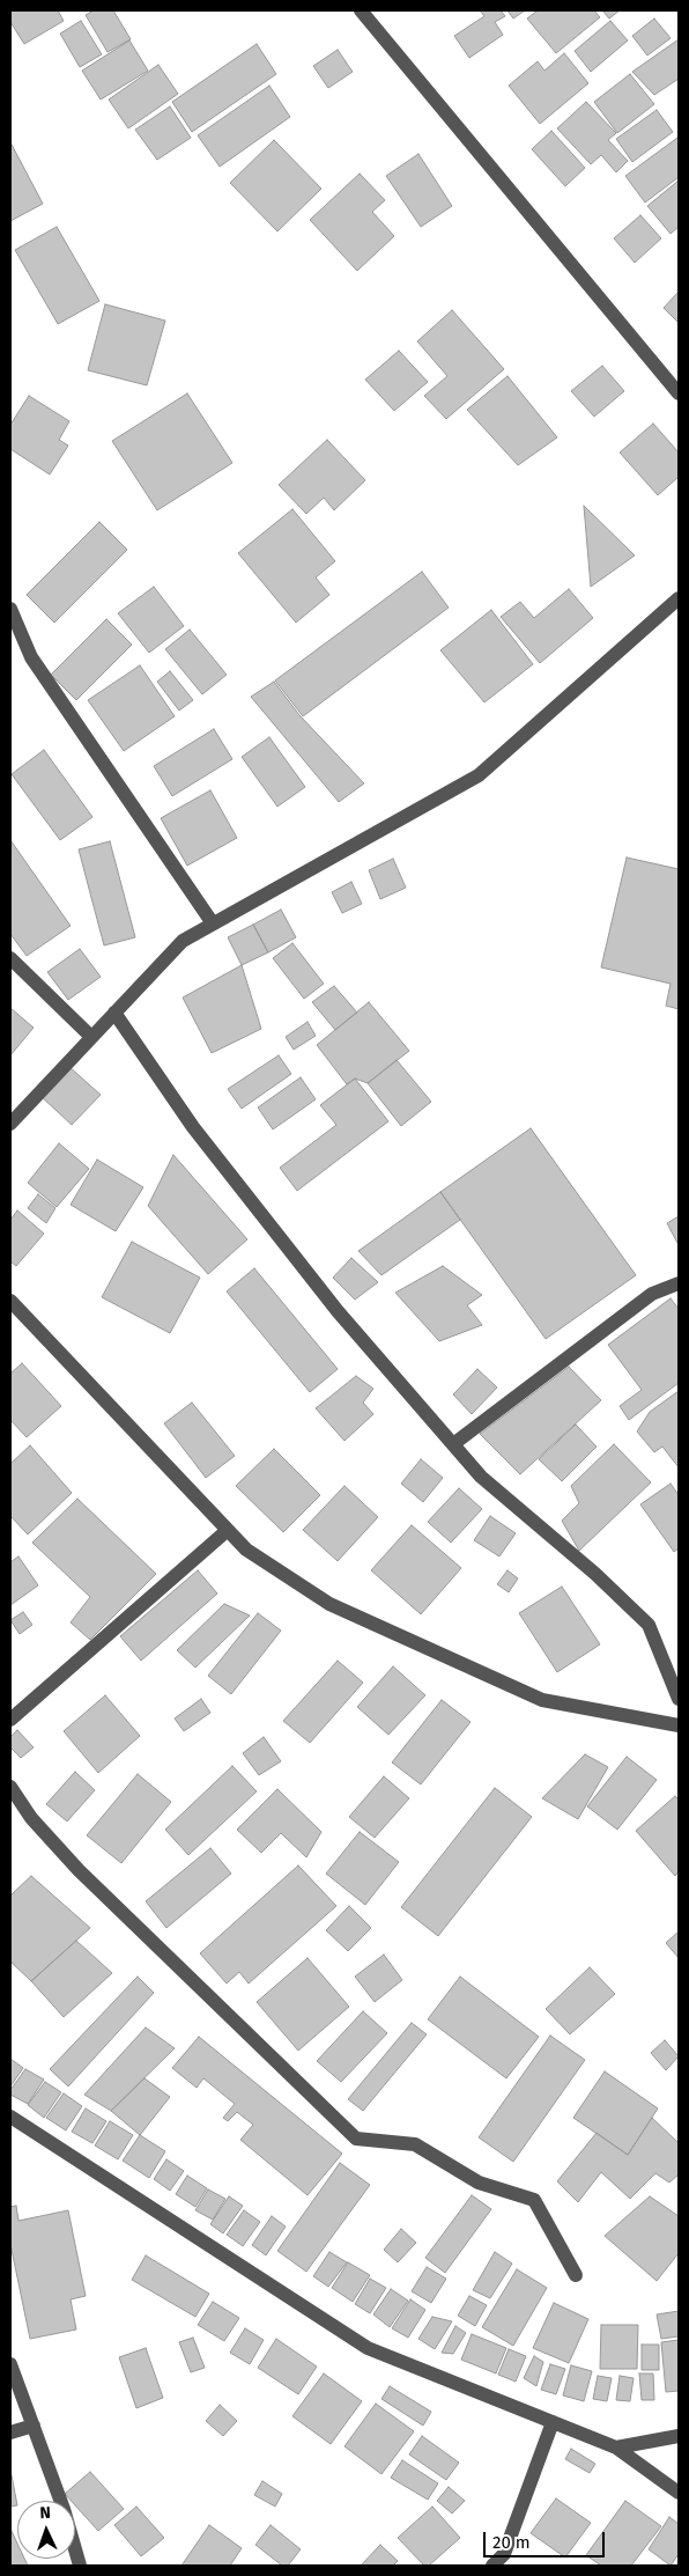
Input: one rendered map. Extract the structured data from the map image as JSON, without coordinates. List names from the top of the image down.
{
  "scale_bar": "20 m",
  "north": "top"
}
